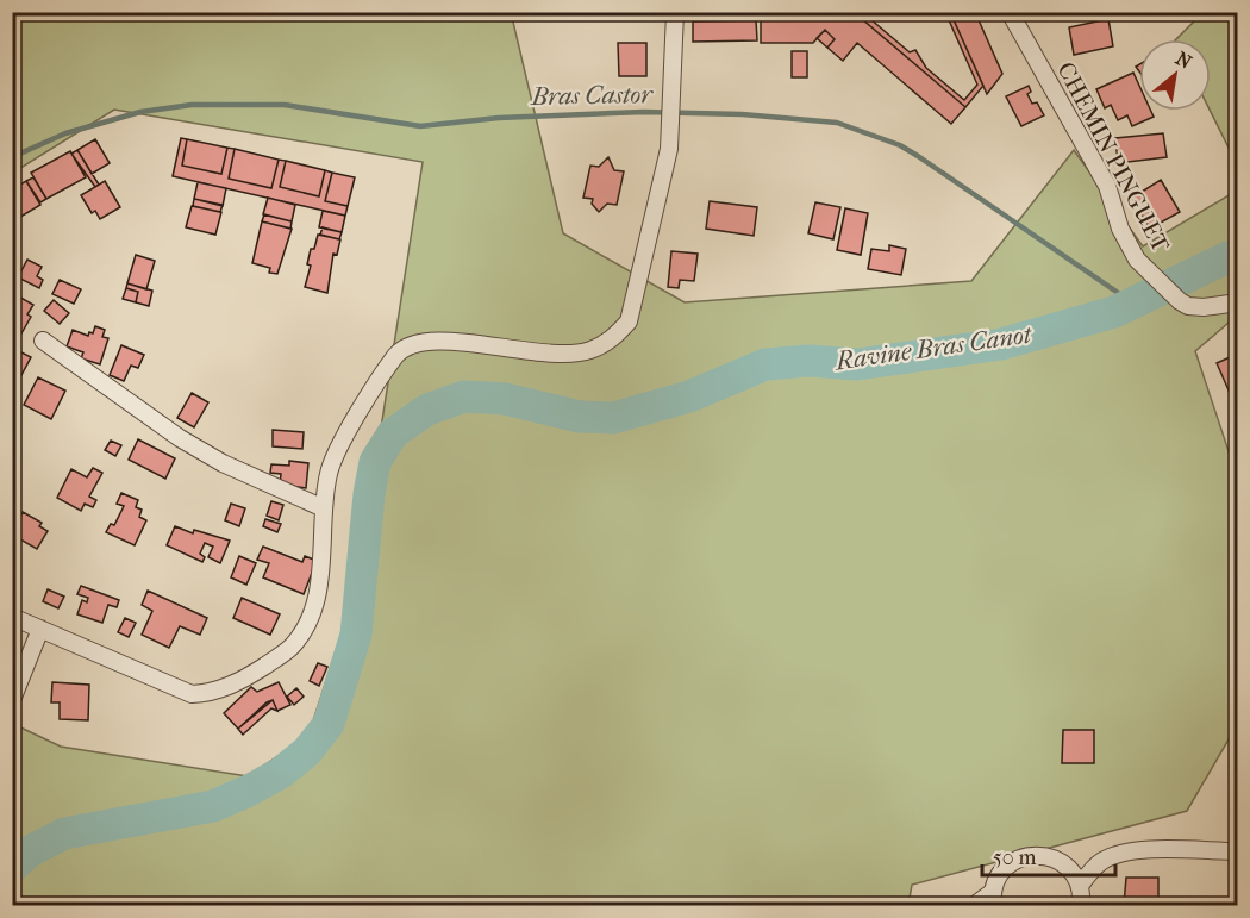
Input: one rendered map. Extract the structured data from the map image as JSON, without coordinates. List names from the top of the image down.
{
  "streets": {
    "street": ["CHEMIN PINGUET"]
  },
  "water": ["Bras Castor", "Ravine Bras Canot"],
  "scale_bar": "50 m",
  "north": "top right"
}
